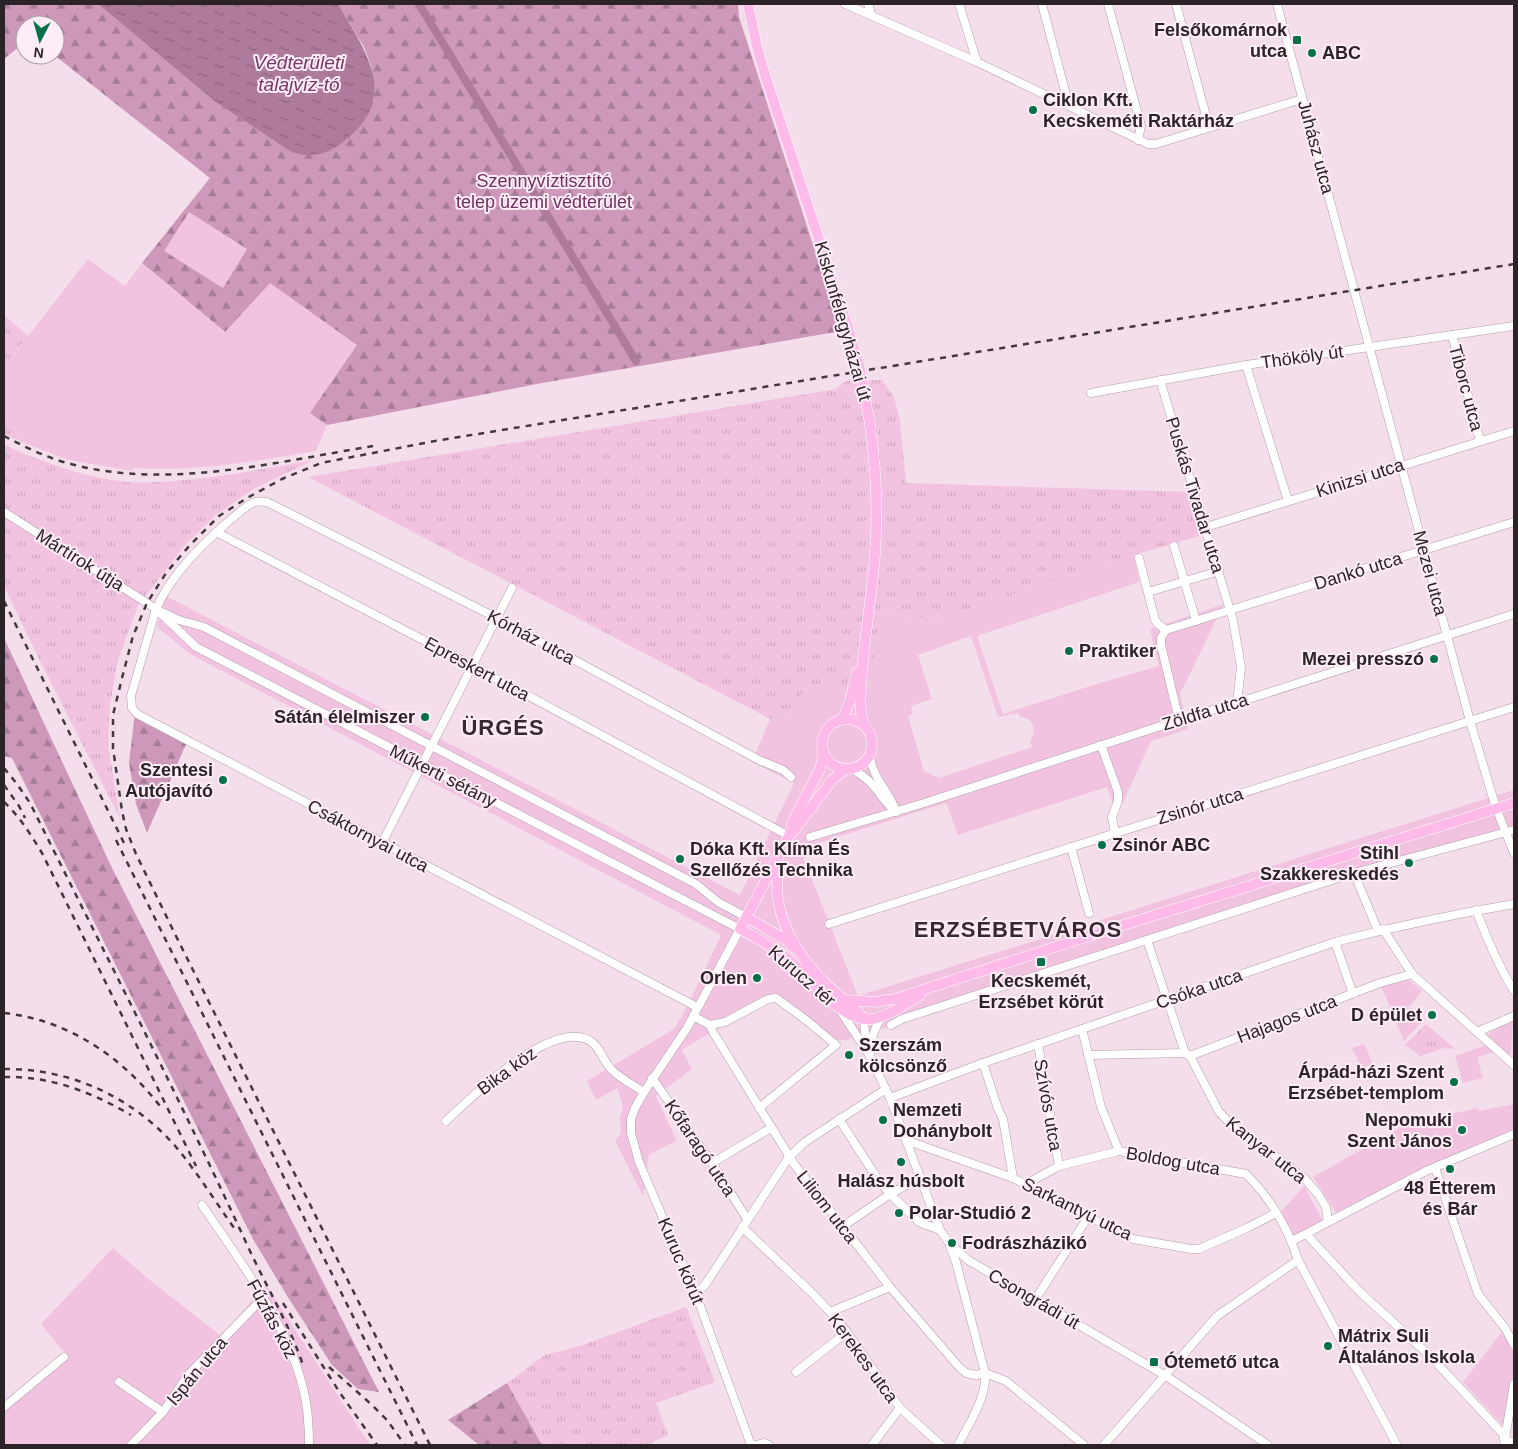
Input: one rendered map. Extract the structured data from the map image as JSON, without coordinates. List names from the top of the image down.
{
  "streets": {
    "main road": ["Kiskunfélegyházai út", "Kurucz tér"],
    "street": [
      "Juhász utca",
      "Thököly út",
      "Tiborc utca",
      "Kinizsi utca",
      "Puskás Tivadar utca",
      "Mártírok útja",
      "Dankó utca",
      "Mezei utca",
      "Kórház utca",
      "Epreskert utca",
      "Zöldfa utca",
      "Műkerti sétány",
      "Zsinór utca",
      "Csáktornyai utca",
      "Csóka utca",
      "Hajagos utca",
      "Bika köz",
      "Szívós utca",
      "Kőfaragó utca",
      "Kanyar utca",
      "Boldog utca",
      "Liliom utca",
      "Sarkantyú utca",
      "Kuruc körút",
      "Csongrádi út",
      "Fűzfás köz",
      "Kerekes utca",
      "Ispán utca"
    ]
  },
  "crossings": [
    ["Juhász utca", "Mezei utca"],
    ["Thököly út", "Tiborc utca"],
    ["Thököly út", "Puskás Tivadar utca"],
    ["Thököly út", "Mezei utca"],
    ["Tiborc utca", "Kinizsi utca"],
    ["Kinizsi utca", "Puskás Tivadar utca"],
    ["Kinizsi utca", "Mezei utca"],
    ["Puskás Tivadar utca", "Dankó utca"],
    ["Puskás Tivadar utca", "Zöldfa utca"],
    ["Mártírok útja", "Műkerti sétány"],
    ["Mártírok útja", "Csáktornyai utca"],
    ["Dankó utca", "Mezei utca"],
    ["Mezei utca", "Zöldfa utca"],
    ["Mezei utca", "Zsinór utca"],
    ["Kórház utca", "Epreskert utca"],
    ["Műkerti sétány", "Csáktornyai utca"],
    ["Műkerti sétány", "Kurucz tér"],
    ["Csáktornyai utca", "Kuruc körút"],
    ["Kurucz tér", "Liliom utca"],
    ["Kurucz tér", "Csongrádi út"],
    ["Csóka utca", "Szívós utca"],
    ["Csóka utca", "Kanyar utca"],
    ["Csóka utca", "Csongrádi út"],
    ["Hajagos utca", "Kanyar utca"],
    ["Bika köz", "Kuruc körút"],
    ["Szívós utca", "Boldog utca"],
    ["Kőfaragó utca", "Kuruc körút"],
    ["Boldog utca", "Sarkantyú utca"],
    ["Sarkantyú utca", "Csongrádi út"],
    ["Fűzfás köz", "Ispán utca"]
  ],
  "districts": ["ÜRGÉS", "ERZSÉBETVÁROS"],
  "water": ["Védterületi talajvíz-tó"],
  "parks": ["Szennyvíztisztító telep üzemi védterület"],
  "places": {
    "transit": ["Felsőkomárnok utca", "Kecskemét, Erzsébet körút", "Ótemető utca"],
    "other": [
      "ABC",
      "Ciklon Kft. Kecskeméti Raktárház",
      "Praktiker",
      "Mezei presszó",
      "Sátán élelmiszer",
      "Szentesi Autójavító",
      "Zsinór ABC",
      "Dóka Kft. Klíma És Szellőzés Technika",
      "Stihl Szakkereskedés",
      "Orlen",
      "D épület",
      "Szerszám kölcsönző",
      "Árpád-házi Szent Erzsébet-templom",
      "Nemzeti Dohánybolt",
      "Nepomuki Szent János",
      "Halász húsbolt",
      "48 Étterem és Bár",
      "Polar-Studió 2",
      "Fodrászházikó",
      "Mátrix Suli Általános Iskola"
    ]
  },
  "north": "bottom"
}
